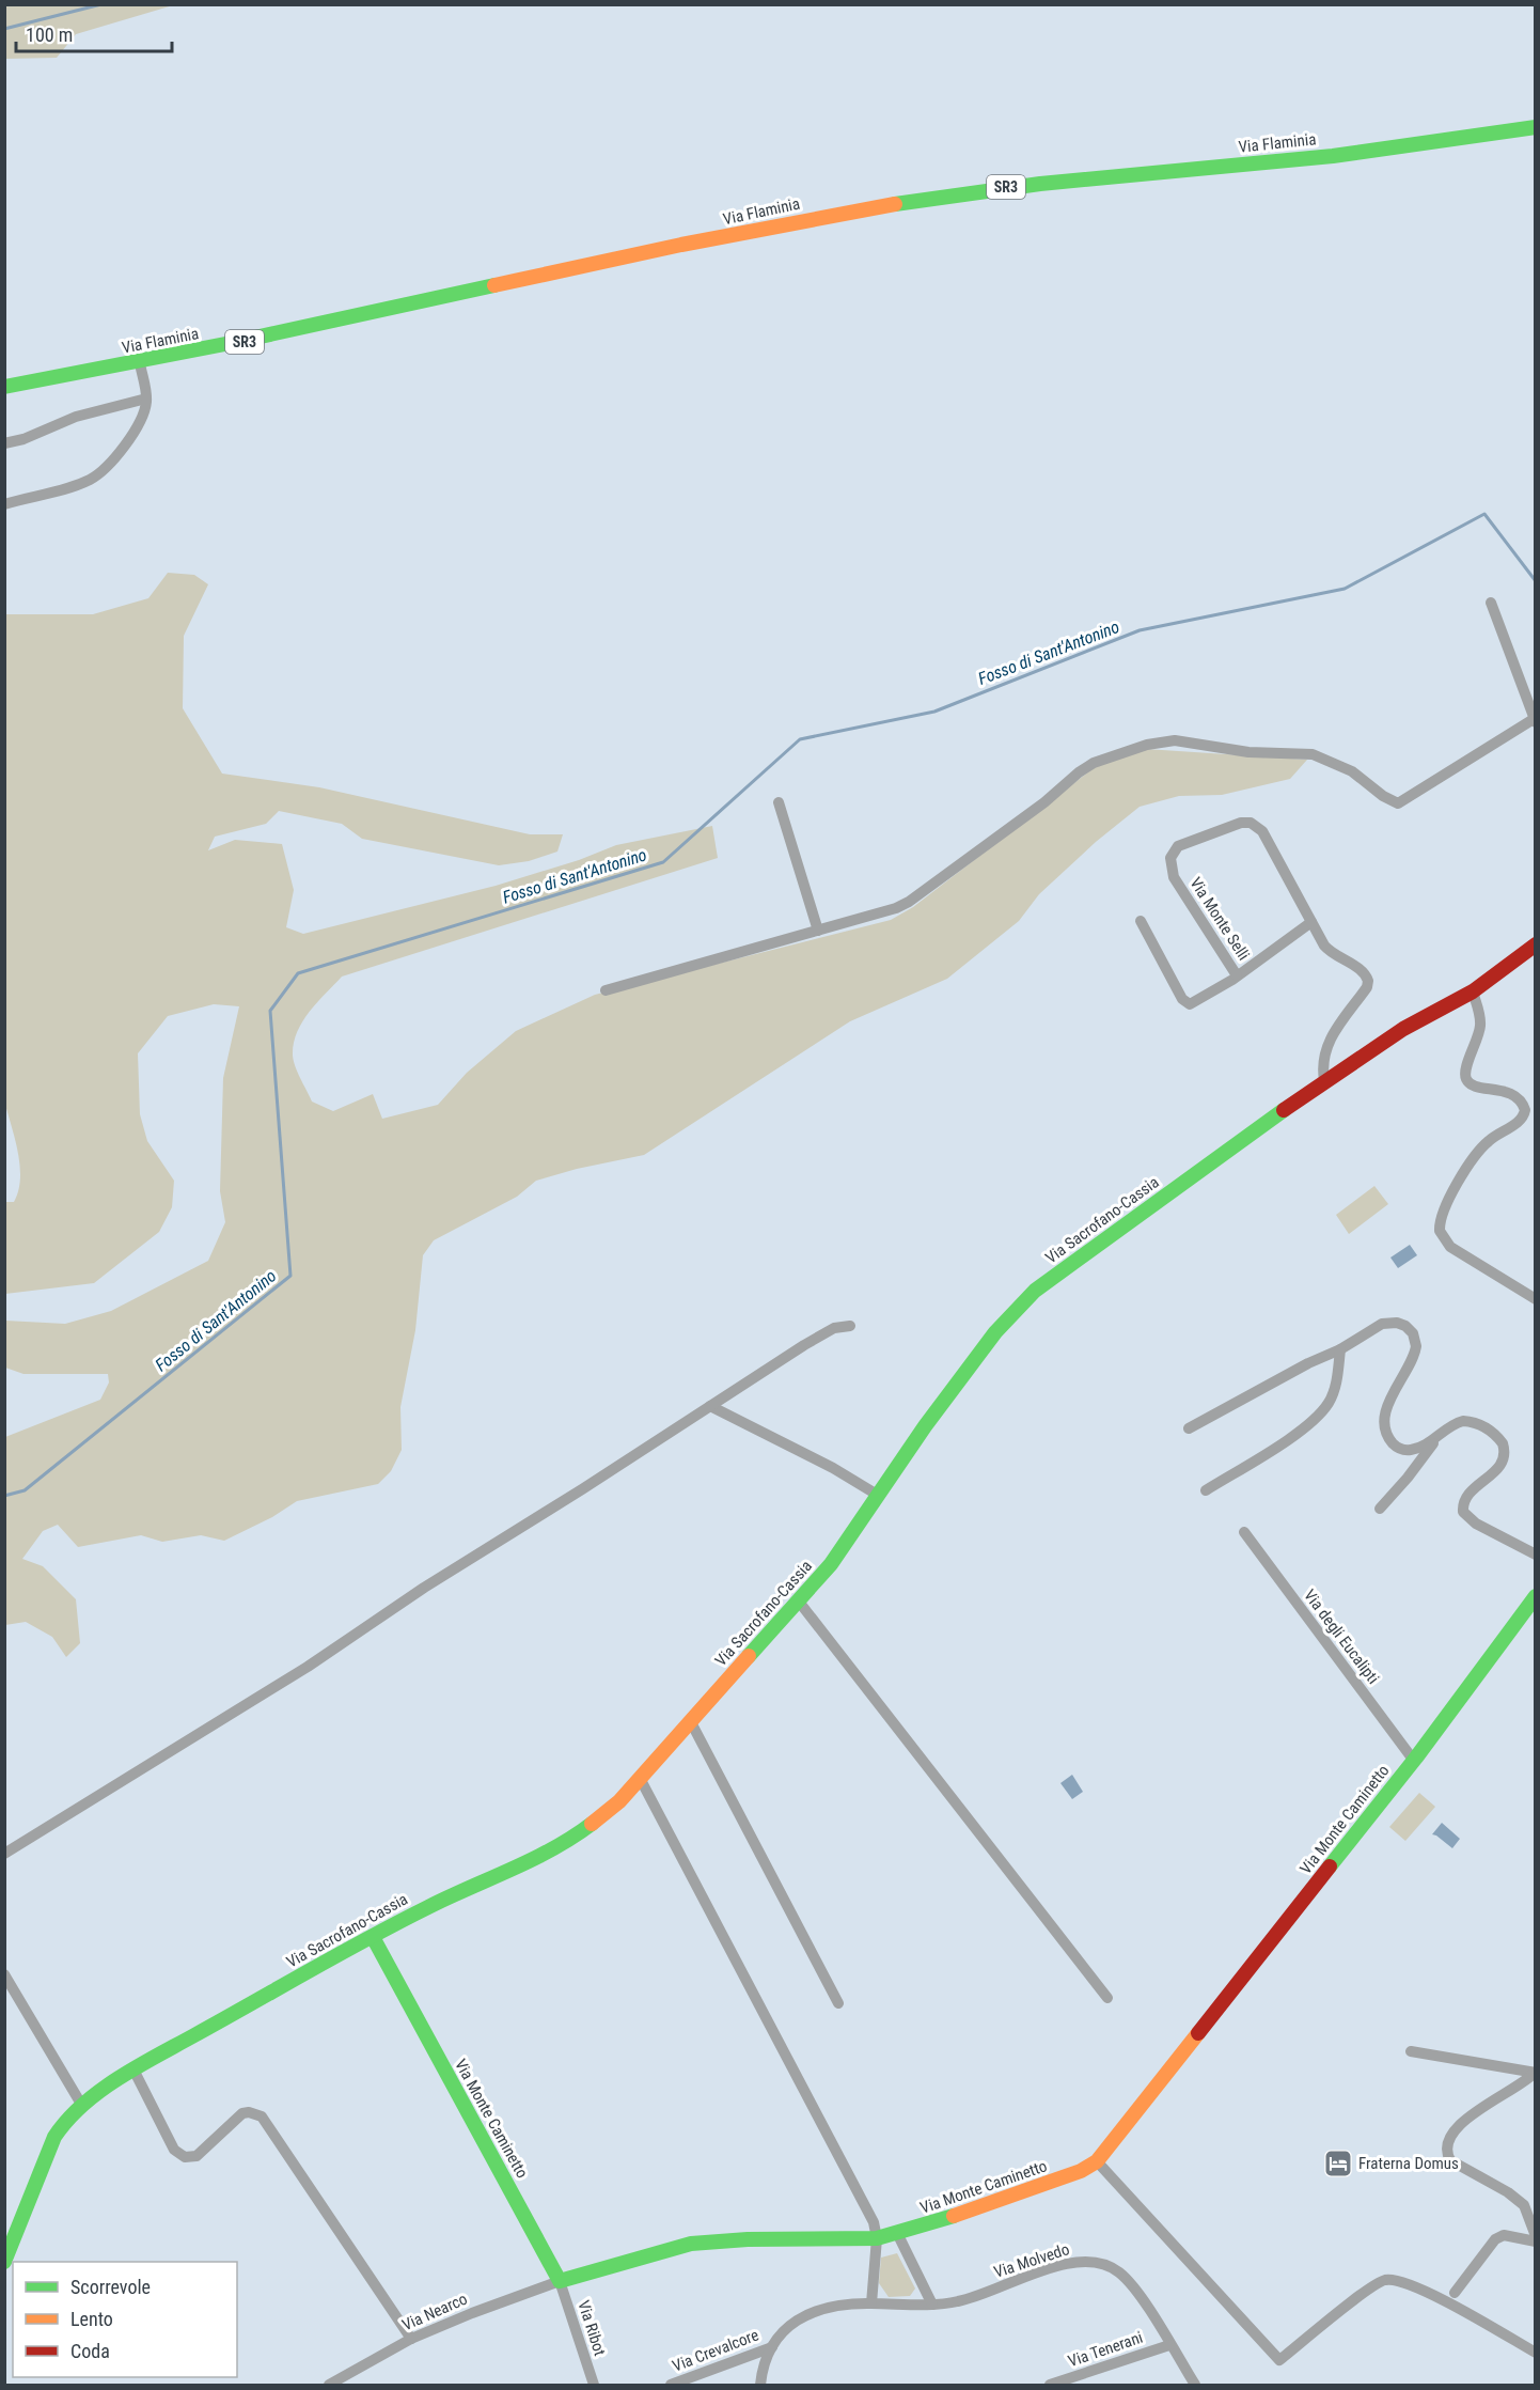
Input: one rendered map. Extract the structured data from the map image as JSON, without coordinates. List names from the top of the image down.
{
  "streets": {
    "street": [
      "Via Flaminia",
      "SR3",
      "Via Monte Selli",
      "Via Sacrofano-Cassia",
      "Via degli Eucalipti",
      "Via Monte Caminetto",
      "Via Molvedo",
      "Via Nearco",
      "Via Ribot",
      "Via Tenerani",
      "Via Crevalcore"
    ]
  },
  "crossings": [
    ["Via Monte Selli", "Via Sacrofano-Cassia"],
    ["Via Sacrofano-Cassia", "Via Monte Caminetto"],
    ["Via degli Eucalipti", "Via Monte Caminetto"],
    ["Via Monte Caminetto", "Via Nearco"],
    ["Via Monte Caminetto", "Via Ribot"],
    ["Via Molvedo", "Via Tenerani"],
    ["Via Molvedo", "Via Crevalcore"],
    ["Via Nearco", "Via Ribot"]
  ],
  "water": ["Fosso di Sant'Antonino"],
  "places": {
    "hotel": ["Fraterna Domus"]
  },
  "legend": ["Scorrevole", "Lento", "Coda"],
  "scale_bar": "100 m"
}
